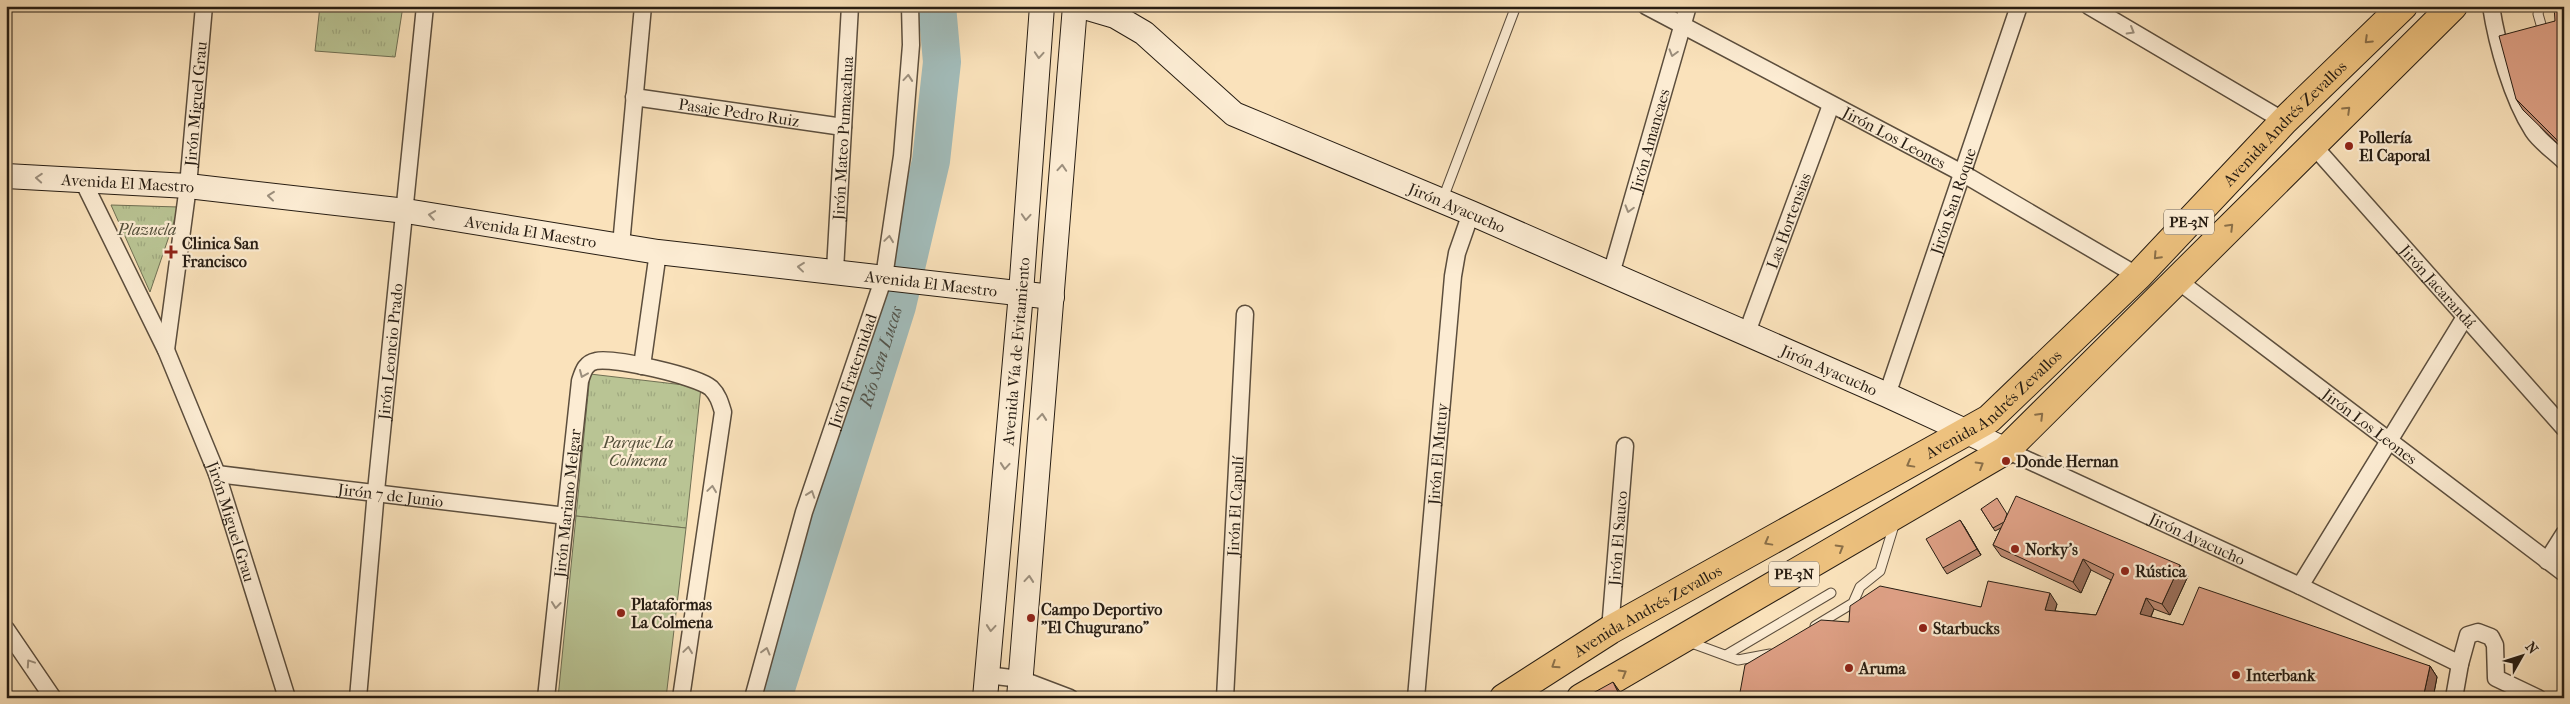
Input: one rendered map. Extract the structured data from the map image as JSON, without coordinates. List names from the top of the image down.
{
  "streets": {
    "highway": ["Avenida Andrés Zevallos", "PE-3N"],
    "street": [
      "Jirón Miguel Grau",
      "Pasaje Pedro Ruiz",
      "Jirón Mateo Pumacahua",
      "Jirón Los Leones",
      "Jirón Amancaes",
      "Avenida El Maestro",
      "Jirón San Roque",
      "Jirón Ayacucho",
      "Las Hortensias",
      "Jirón Jacarandá",
      "Jirón Leoncio Prado",
      "Avenida Vía de Evitamiento",
      "Jirón Fraternidad",
      "Jirón El Mutuy",
      "Jirón 7 de Junio",
      "Jirón Mariano Melgar",
      "Jirón El Capulí",
      "Jirón El Sauco"
    ]
  },
  "crossings": [
    ["Jirón Miguel Grau", "Avenida El Maestro"],
    ["Jirón Miguel Grau", "Jirón 7 de Junio"],
    ["Pasaje Pedro Ruiz", "Jirón Mateo Pumacahua"],
    ["Avenida Andrés Zevallos", "Jirón Los Leones"],
    ["Avenida Andrés Zevallos", "Jirón Ayacucho"],
    ["Avenida Andrés Zevallos", "Jirón Jacarandá"],
    ["Avenida Andrés Zevallos", "Jirón El Sauco"],
    ["Jirón Mateo Pumacahua", "Avenida El Maestro"],
    ["Jirón Los Leones", "Jirón Amancaes"],
    ["Jirón Los Leones", "Jirón San Roque"],
    ["Jirón Los Leones", "Las Hortensias"],
    ["Jirón Amancaes", "Jirón Ayacucho"],
    ["Avenida El Maestro", "Jirón Leoncio Prado"],
    ["Avenida El Maestro", "Avenida Vía de Evitamiento"],
    ["Avenida El Maestro", "Jirón Fraternidad"],
    ["Jirón San Roque", "Jirón Ayacucho"],
    ["Jirón Ayacucho", "Las Hortensias"],
    ["Jirón Ayacucho", "Jirón El Mutuy"],
    ["Jirón Leoncio Prado", "Jirón 7 de Junio"],
    ["Jirón 7 de Junio", "Jirón Mariano Melgar"]
  ],
  "one_way": ["Jirón Amancaes", "Avenida El Maestro", "Jirón Fraternidad"],
  "water": ["Río San Lucas"],
  "parks": ["Plazuela", "Parque La Colmena"],
  "places": {
    "other": [
      "Pollería El Caporal",
      "Donde Hernan",
      "Norky's",
      "Rústica",
      "Plataformas La Colmena",
      "Campo Deportivo \"El Chugurano\"",
      "Starbucks",
      "Aruma",
      "Interbank"
    ],
    "health": ["Clinica San Francisco"]
  },
  "north": "top right"
}
